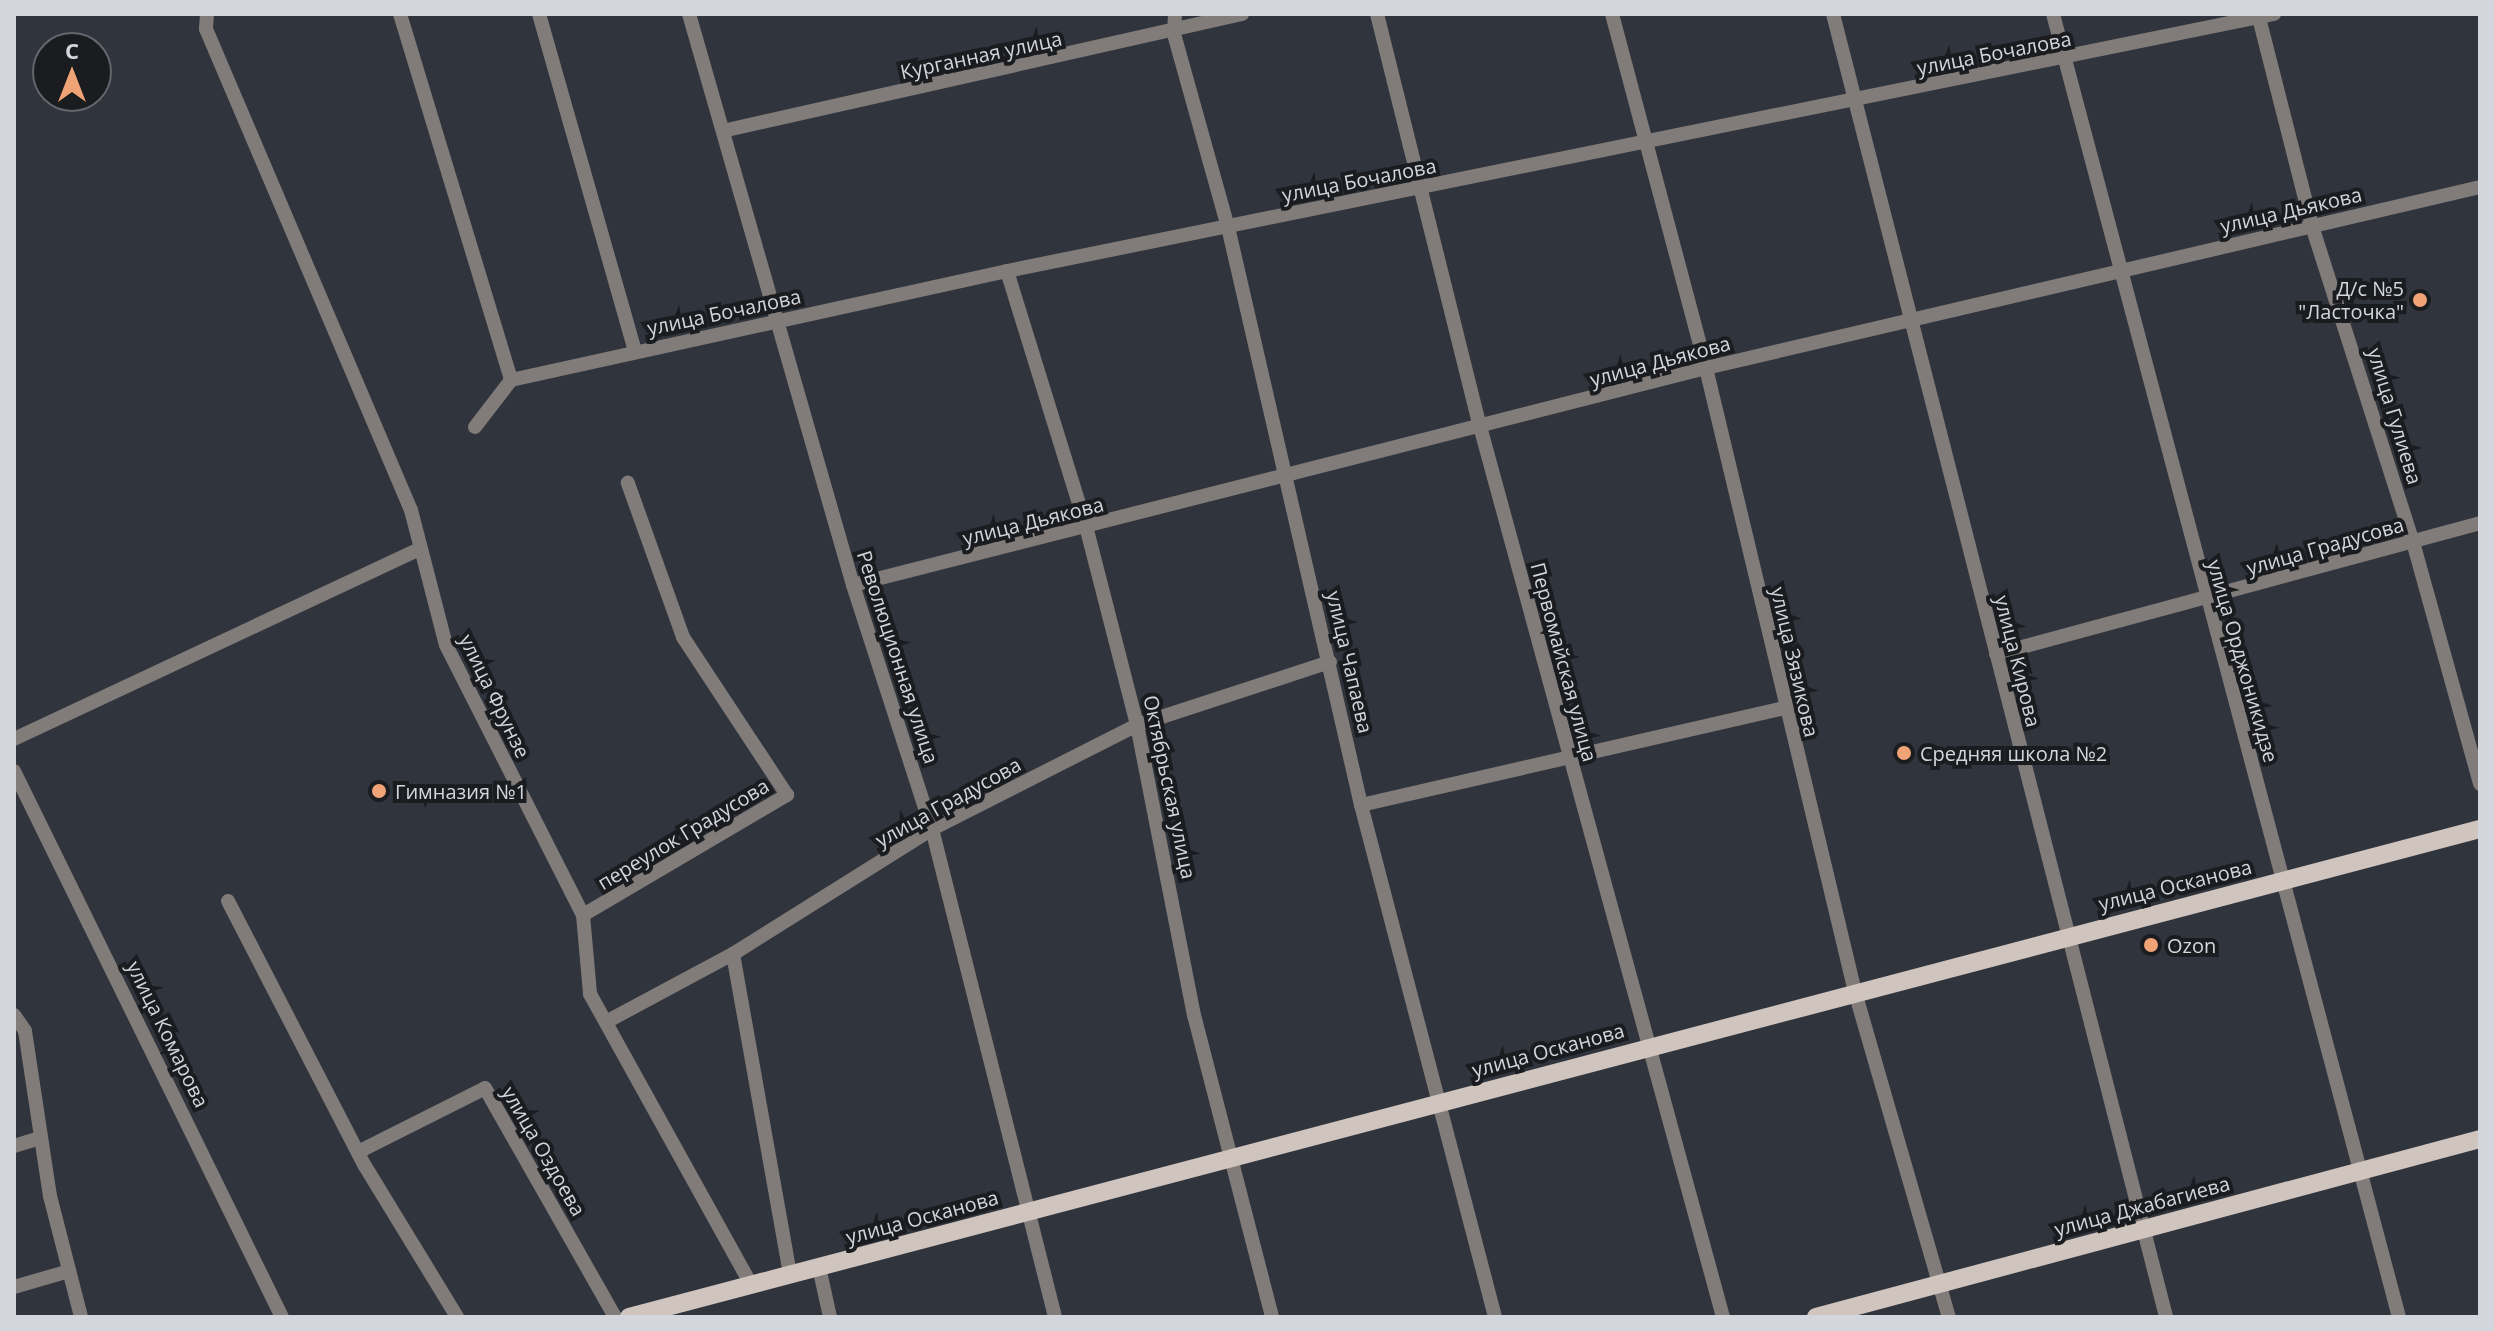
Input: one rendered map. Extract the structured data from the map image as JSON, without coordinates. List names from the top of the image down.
{
  "streets": {
    "main road": ["улица Осканова", "улица Джабагиева"],
    "street": [
      "улица Бочалова",
      "Курганная улица",
      "улица Дьякова",
      "улица Гулиева",
      "улица Градусова",
      "Революционная улица",
      "улица Кирова",
      "улица Орджоникидзе",
      "улица Чапаева",
      "Первомайская улица",
      "улица Зязикова",
      "улица Фрунзе",
      "Октябрьская улица",
      "переулок Градусова",
      "улица Комарова",
      "улица Оздоева"
    ]
  },
  "crossings": [
    ["улица Бочалова", "улица Гулиева"],
    ["улица Бочалова", "Революционная улица"],
    ["улица Бочалова", "улица Кирова"],
    ["улица Бочалова", "улица Орджоникидзе"],
    ["улица Бочалова", "улица Чапаева"],
    ["улица Бочалова", "Первомайская улица"],
    ["улица Бочалова", "улица Зязикова"],
    ["улица Бочалова", "Октябрьская улица"],
    ["Курганная улица", "Революционная улица"],
    ["Курганная улица", "улица Чапаева"],
    ["улица Дьякова", "улица Гулиева"],
    ["улица Дьякова", "Революционная улица"],
    ["улица Дьякова", "улица Кирова"],
    ["улица Дьякова", "улица Орджоникидзе"],
    ["улица Дьякова", "улица Чапаева"],
    ["улица Дьякова", "Первомайская улица"],
    ["улица Дьякова", "улица Зязикова"],
    ["улица Дьякова", "Октябрьская улица"],
    ["улица Гулиева", "улица Градусова"],
    ["улица Градусова", "Революционная улица"],
    ["улица Градусова", "улица Кирова"],
    ["улица Градусова", "улица Орджоникидзе"],
    ["улица Градусова", "улица Чапаева"],
    ["улица Градусова", "улица Фрунзе"],
    ["улица Градусова", "Октябрьская улица"],
    ["Революционная улица", "улица Осканова"],
    ["улица Кирова", "улица Осканова"],
    ["улица Кирова", "улица Джабагиева"],
    ["улица Орджоникидзе", "улица Осканова"],
    ["улица Орджоникидзе", "улица Джабагиева"],
    ["улица Чапаева", "улица Осканова"],
    ["Первомайская улица", "улица Осканова"],
    ["улица Зязикова", "улица Осканова"],
    ["улица Зязикова", "улица Джабагиева"],
    ["улица Фрунзе", "переулок Градусова"],
    ["улица Фрунзе", "улица Осканова"],
    ["Октябрьская улица", "улица Осканова"]
  ],
  "places": [
    "Д/с №5 \"Ласточка\"",
    "Средняя школа №2",
    "Гимназия №1",
    "Ozon"
  ],
  "north": "top"
}
